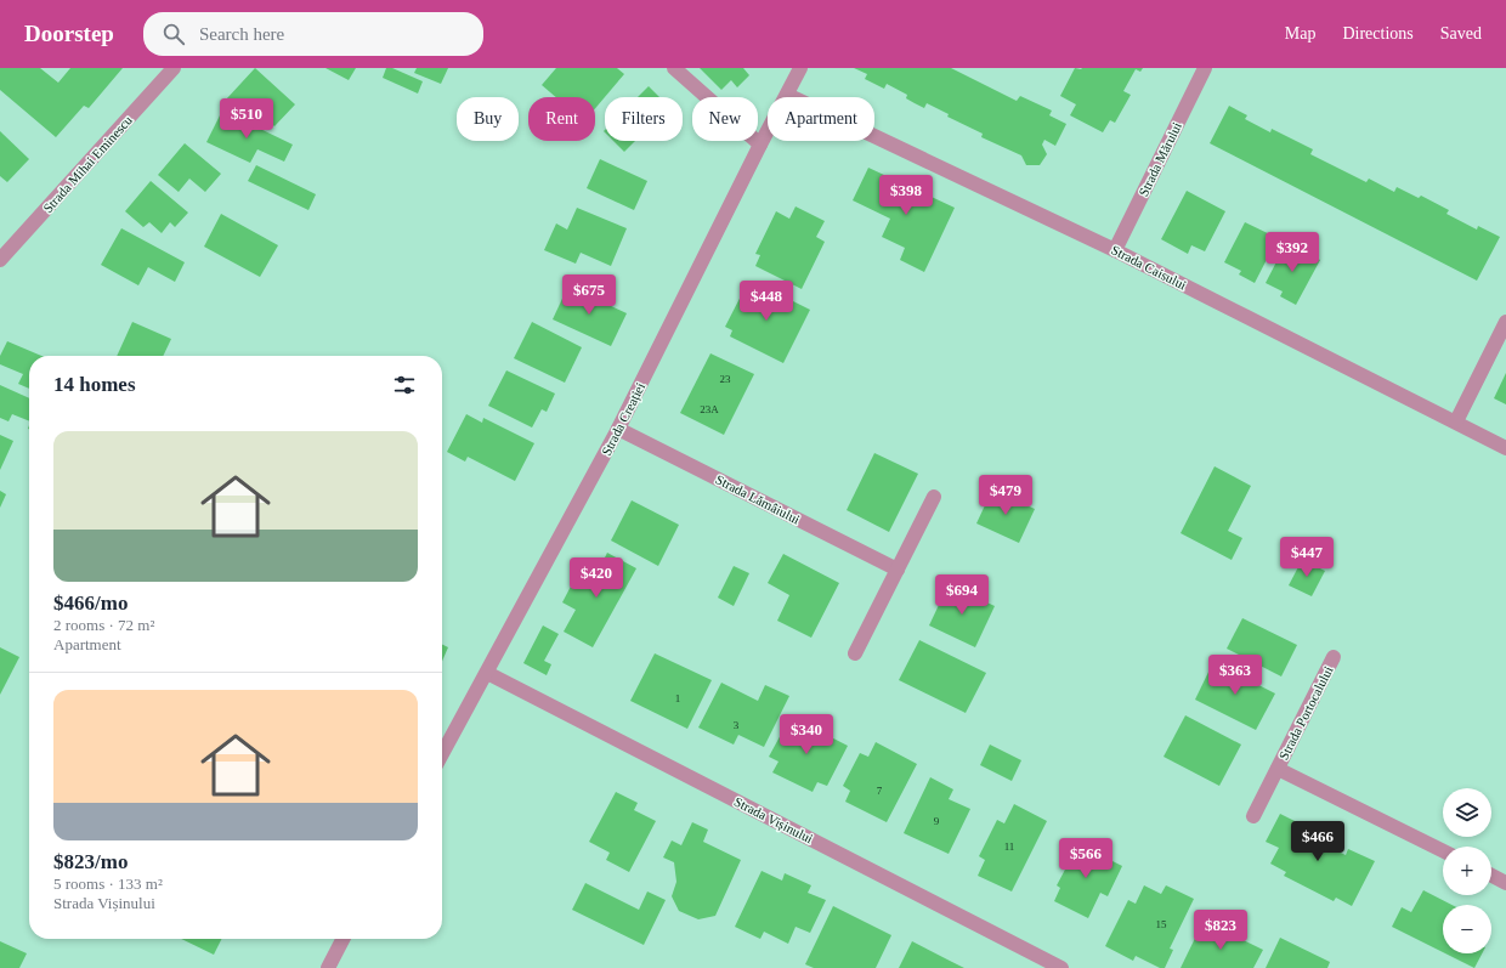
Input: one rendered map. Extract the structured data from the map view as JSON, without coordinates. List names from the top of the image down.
{
  "streets": {
    "street": [
      "Strada Mărului",
      "Strada Mihai Eminescu",
      "Strada Caisului",
      "Strada Creației",
      "Strada Lămâiului",
      "Strada Portocalului",
      "Strada Vișinului"
    ]
  },
  "crossings": [
    ["Strada Mărului", "Strada Caisului"],
    ["Strada Caisului", "Strada Creației"],
    ["Strada Creației", "Strada Lămâiului"],
    ["Strada Creației", "Strada Vișinului"]
  ],
  "house_numbers": [
    "23",
    "23A",
    "1",
    "3",
    "7",
    "9",
    "11",
    "15"
  ],
  "page": {
    "header": "Doorstep",
    "search": "Search here",
    "nav": ["Map", "Directions", "Saved"],
    "chip": [
      "Buy",
      "Rent",
      "Filters",
      "New",
      "Apartment"
    ],
    "price": [
      "$510",
      "$398",
      "$392",
      "$675",
      "$448",
      "$479",
      "$447",
      "$420",
      "$694",
      "$363",
      "$340",
      "$466",
      "$566",
      "$823"
    ],
    "heading": "14 homes",
    "list": [
      {
        "name": "$466/mo",
        "note": "2 rooms · 72 m² · Apartment"
      },
      {
        "name": "$823/mo",
        "note": "5 rooms · 133 m² · Strada Vișinului"
      }
    ],
    "map_buttons": ["+", "−"]
  }
}
